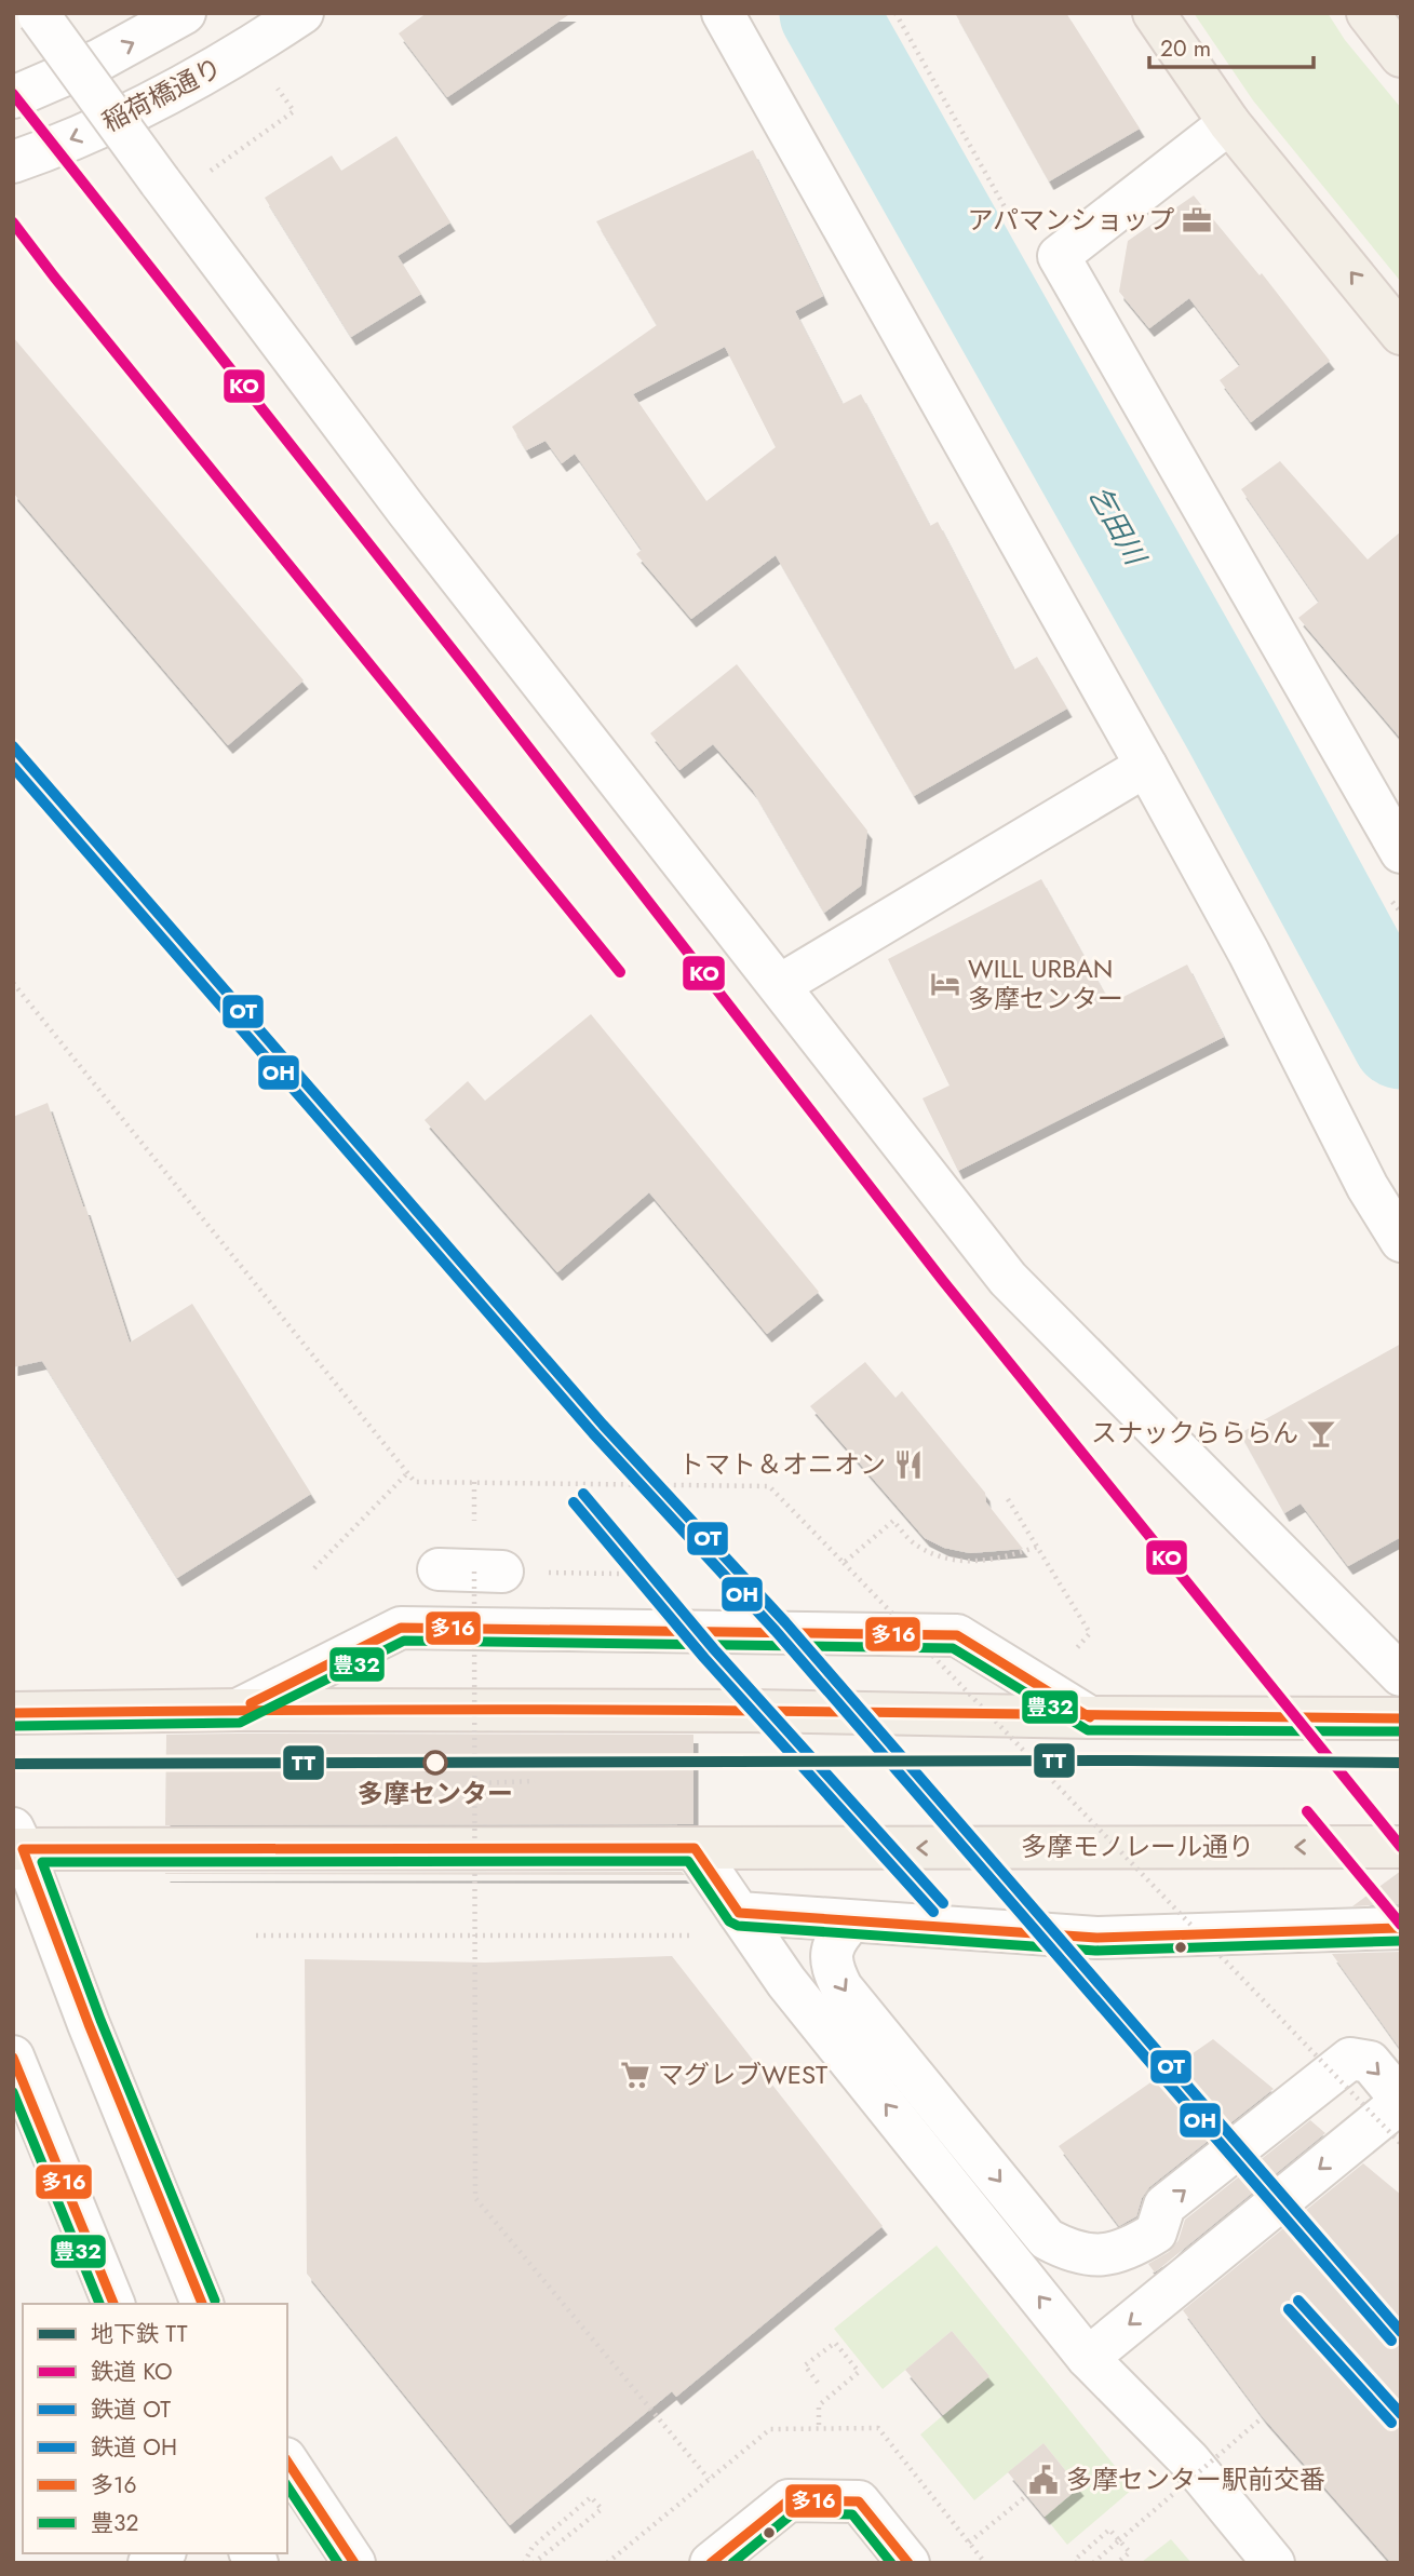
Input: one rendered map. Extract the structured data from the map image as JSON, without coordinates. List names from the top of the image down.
{
  "streets": {
    "main road": ["多摩モノレール通り"],
    "street": ["稲荷橋通り"]
  },
  "water": ["乞田川"],
  "places": {
    "office": ["アパマンショップ"],
    "hotel": ["WILL URBAN 多摩センター"],
    "bar": ["スナックらららん"],
    "restaurant": ["トマト＆オニオン"],
    "other": ["多摩センター"],
    "supermarket": ["マグレブWEST"],
    "public building": ["多摩センター駅前交番"]
  },
  "lines": [
    "rail line KO",
    "rail line OT",
    "rail line OH",
    "transit line 多16",
    "transit line 豊32",
    "metro line TT"
  ],
  "legend": [
    "地下鉄 TT",
    "鉄道 KO",
    "鉄道 OT",
    "鉄道 OH",
    "多16",
    "豊32"
  ],
  "scale_bar": "20 m"
}
